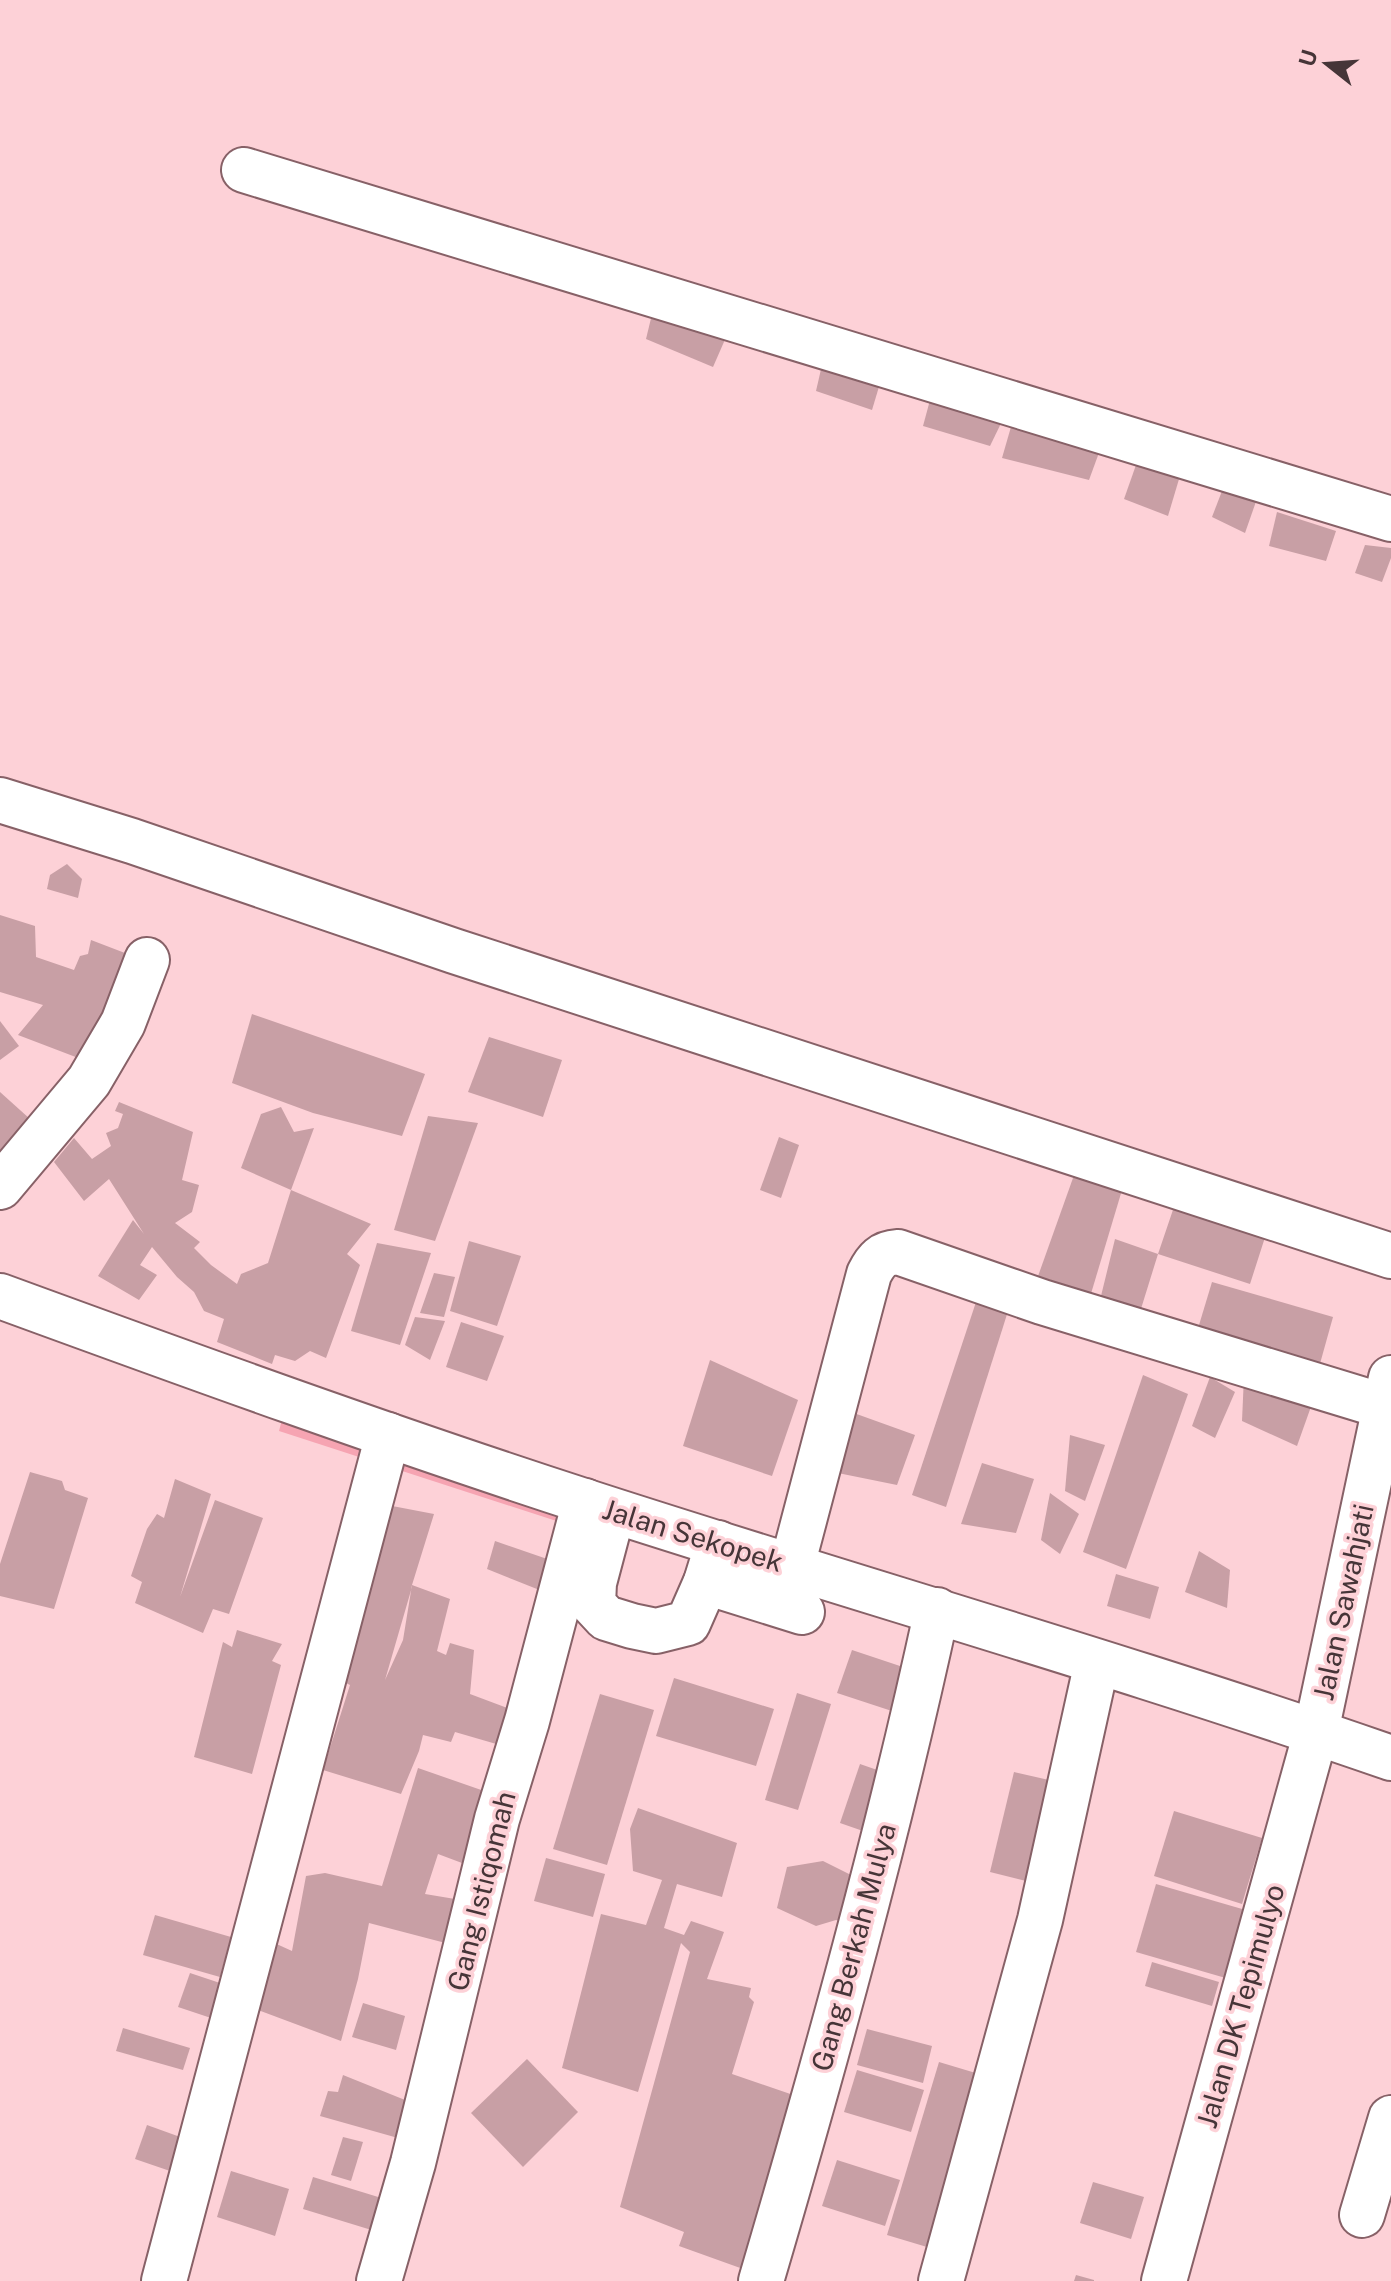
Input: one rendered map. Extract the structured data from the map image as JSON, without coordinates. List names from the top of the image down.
{
  "streets": {
    "street": [
      "Jalan Sekopek",
      "Jalan Sawahjati",
      "Gang Istiqomah",
      "Gang Berkah Mulya",
      "Jalan DK Tepimulyo"
    ]
  },
  "crossings": [
    ["Jalan Sekopek", "Jalan Sawahjati"],
    ["Jalan Sekopek", "Gang Istiqomah"],
    ["Jalan Sekopek", "Gang Berkah Mulya"],
    ["Jalan Sekopek", "Jalan DK Tepimulyo"],
    ["Jalan Sawahjati", "Jalan DK Tepimulyo"]
  ],
  "north": "left"
}
